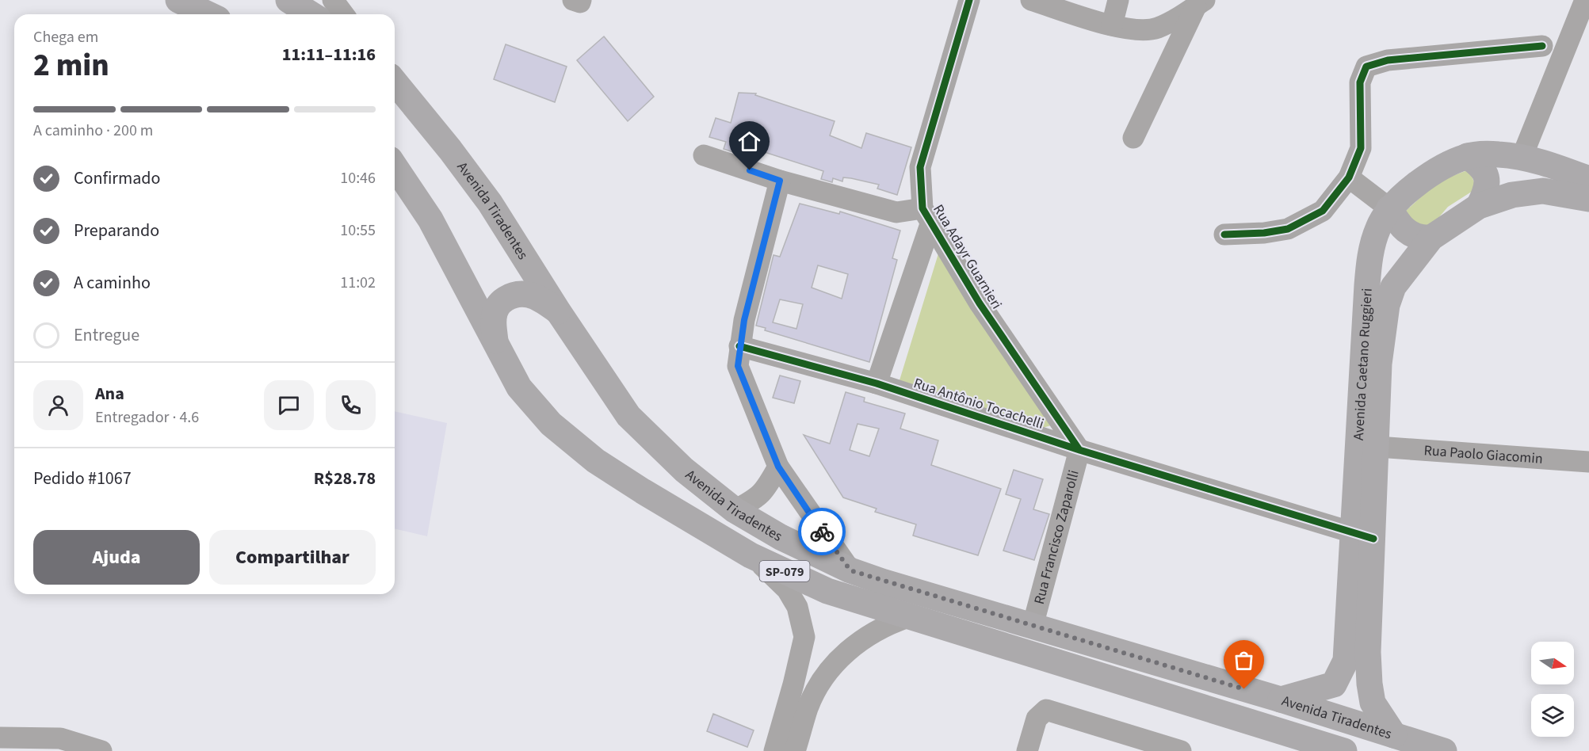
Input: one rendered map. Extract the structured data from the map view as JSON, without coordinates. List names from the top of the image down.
{
  "streets": {
    "main road": ["Avenida Tiradentes", "Avenida Caetano Ruggieri", "SP-079"],
    "street": [
      "Rua Adayr Guarnieri",
      "Rua Antônio Tocachelli",
      "Rua Paolo Giacomin",
      "Rua Francisco Zaparolli"
    ]
  },
  "crossings": [
    ["Avenida Tiradentes", "Avenida Caetano Ruggieri"],
    ["Avenida Tiradentes", "Rua Francisco Zaparolli"],
    ["Rua Adayr Guarnieri", "Rua Antônio Tocachelli"],
    ["Rua Adayr Guarnieri", "Rua Francisco Zaparolli"],
    ["Avenida Caetano Ruggieri", "Rua Antônio Tocachelli"],
    ["Avenida Caetano Ruggieri", "Rua Paolo Giacomin"],
    ["Rua Antônio Tocachelli", "Rua Francisco Zaparolli"]
  ],
  "north": "right",
  "page": {
    "heading": ["2 min", "Chega em", "11:11–11:16"],
    "panel": [
      "Ana",
      "Entregador · 4.6",
      "Pedido #1067",
      "R$28.78"
    ],
    "bar": "A caminho · 200 m",
    "list": [
      ["Confirmado", "10:46"],
      ["Preparando", "10:55"],
      ["A caminho", "11:02"],
      "Entregue"
    ],
    "buttons": ["Ajuda", "Compartilhar"]
  }
}
